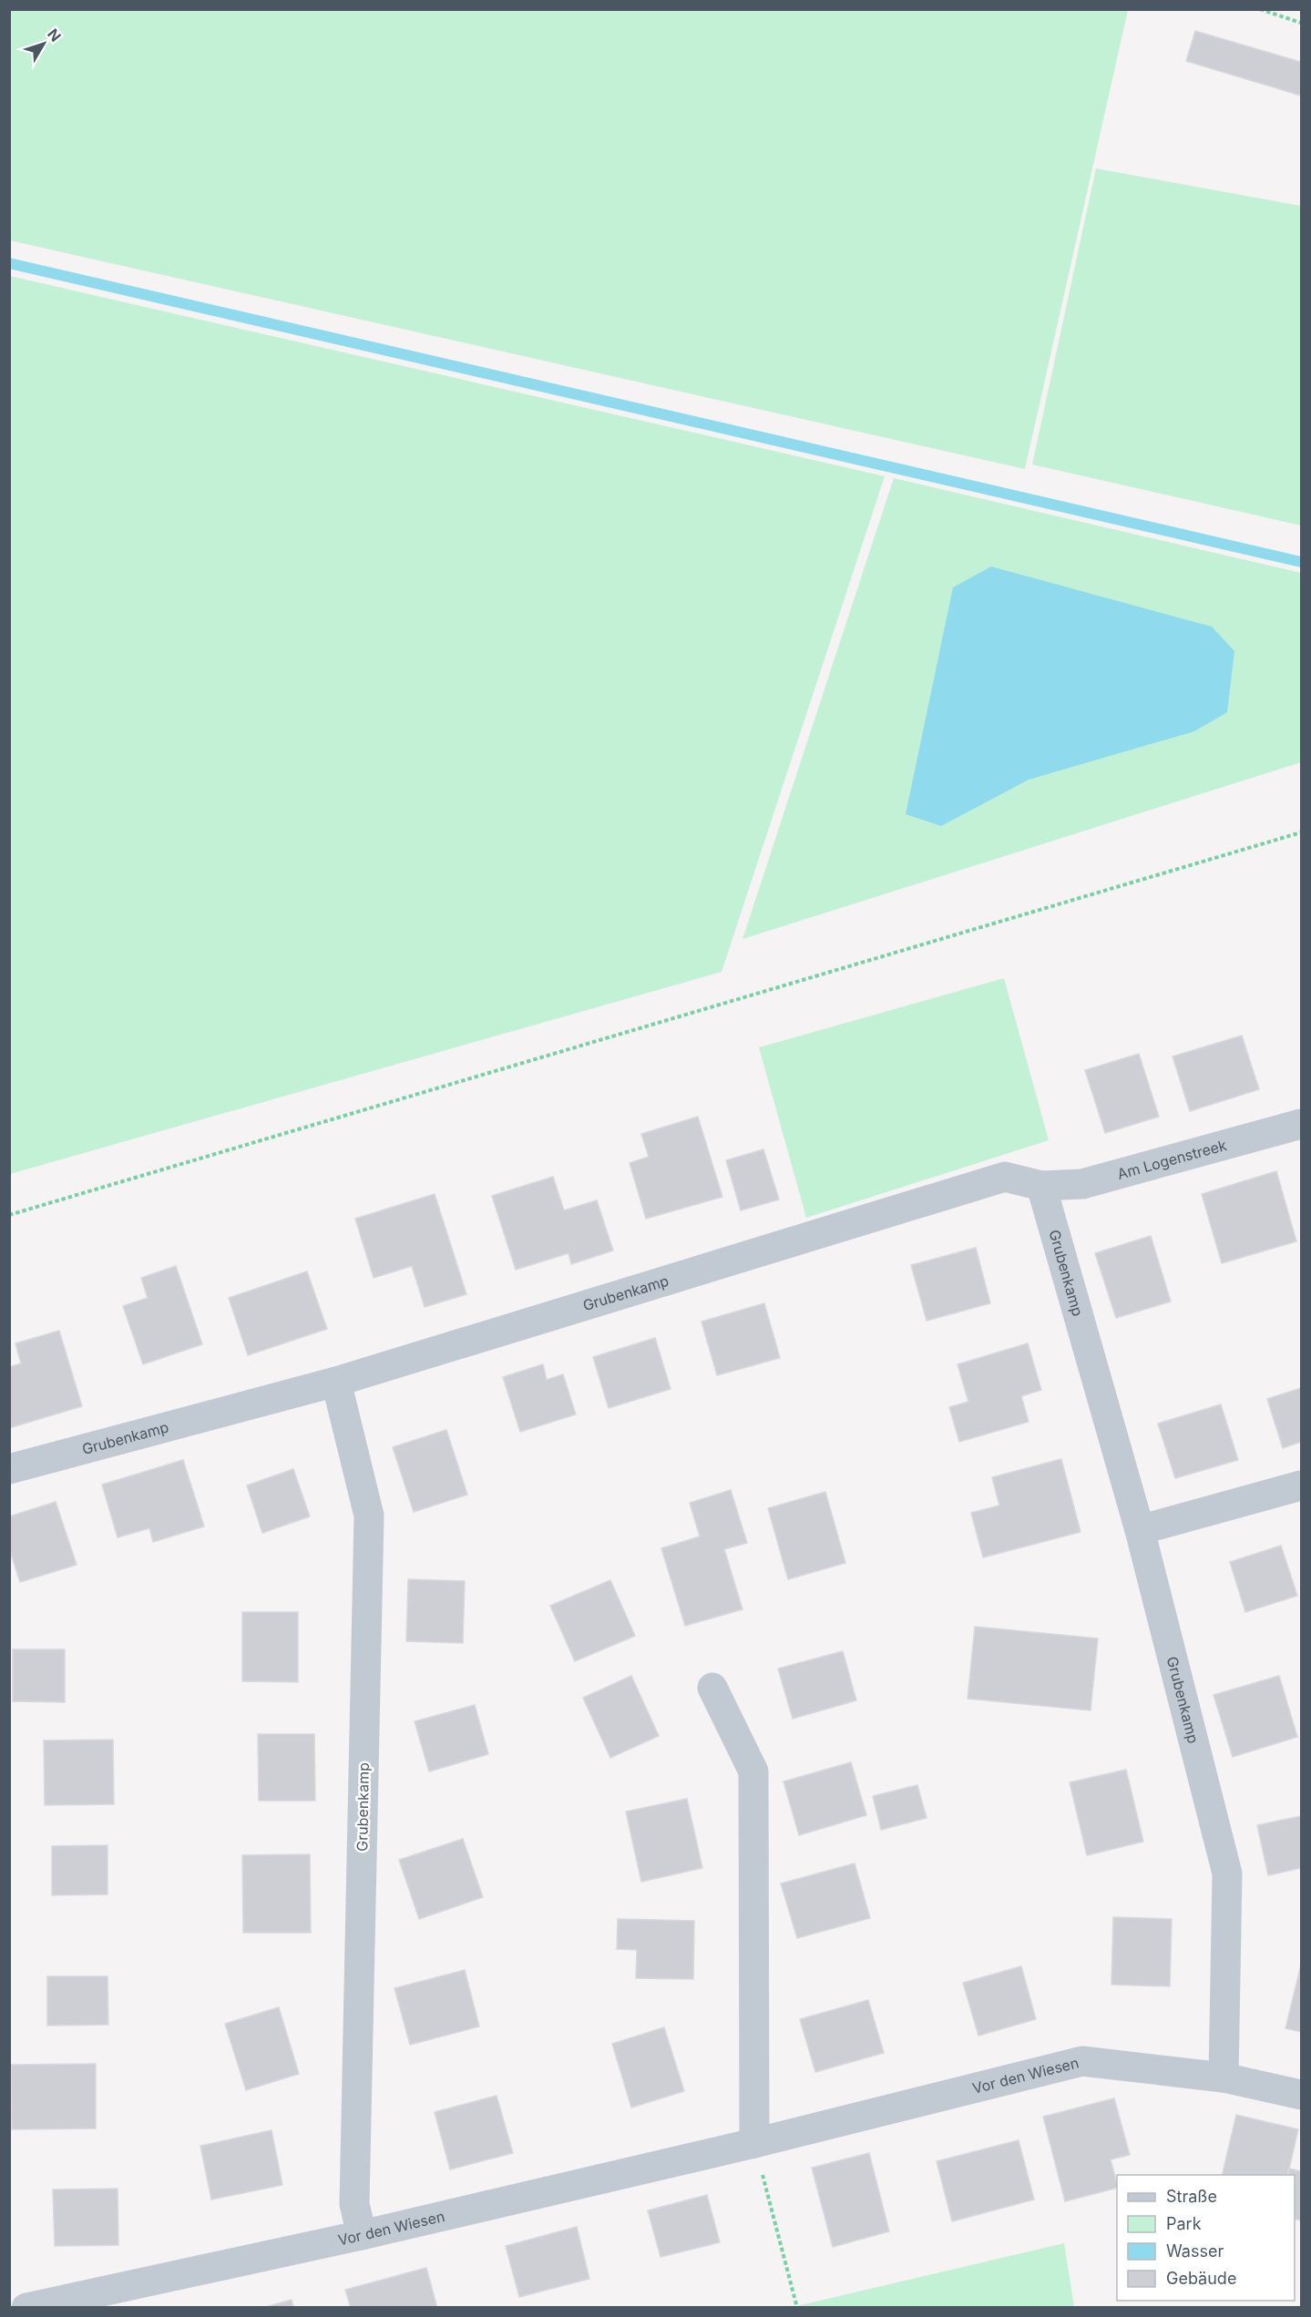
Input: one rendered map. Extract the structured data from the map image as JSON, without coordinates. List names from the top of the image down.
{
  "streets": {
    "street": ["Am Logenstreek", "Grubenkamp", "Vor den Wiesen"]
  },
  "crossings": [
    ["Am Logenstreek", "Grubenkamp"],
    ["Grubenkamp", "Vor den Wiesen"]
  ],
  "legend": [
    "Straße",
    "Park",
    "Wasser",
    "Gebäude"
  ],
  "north": "top right"
}
